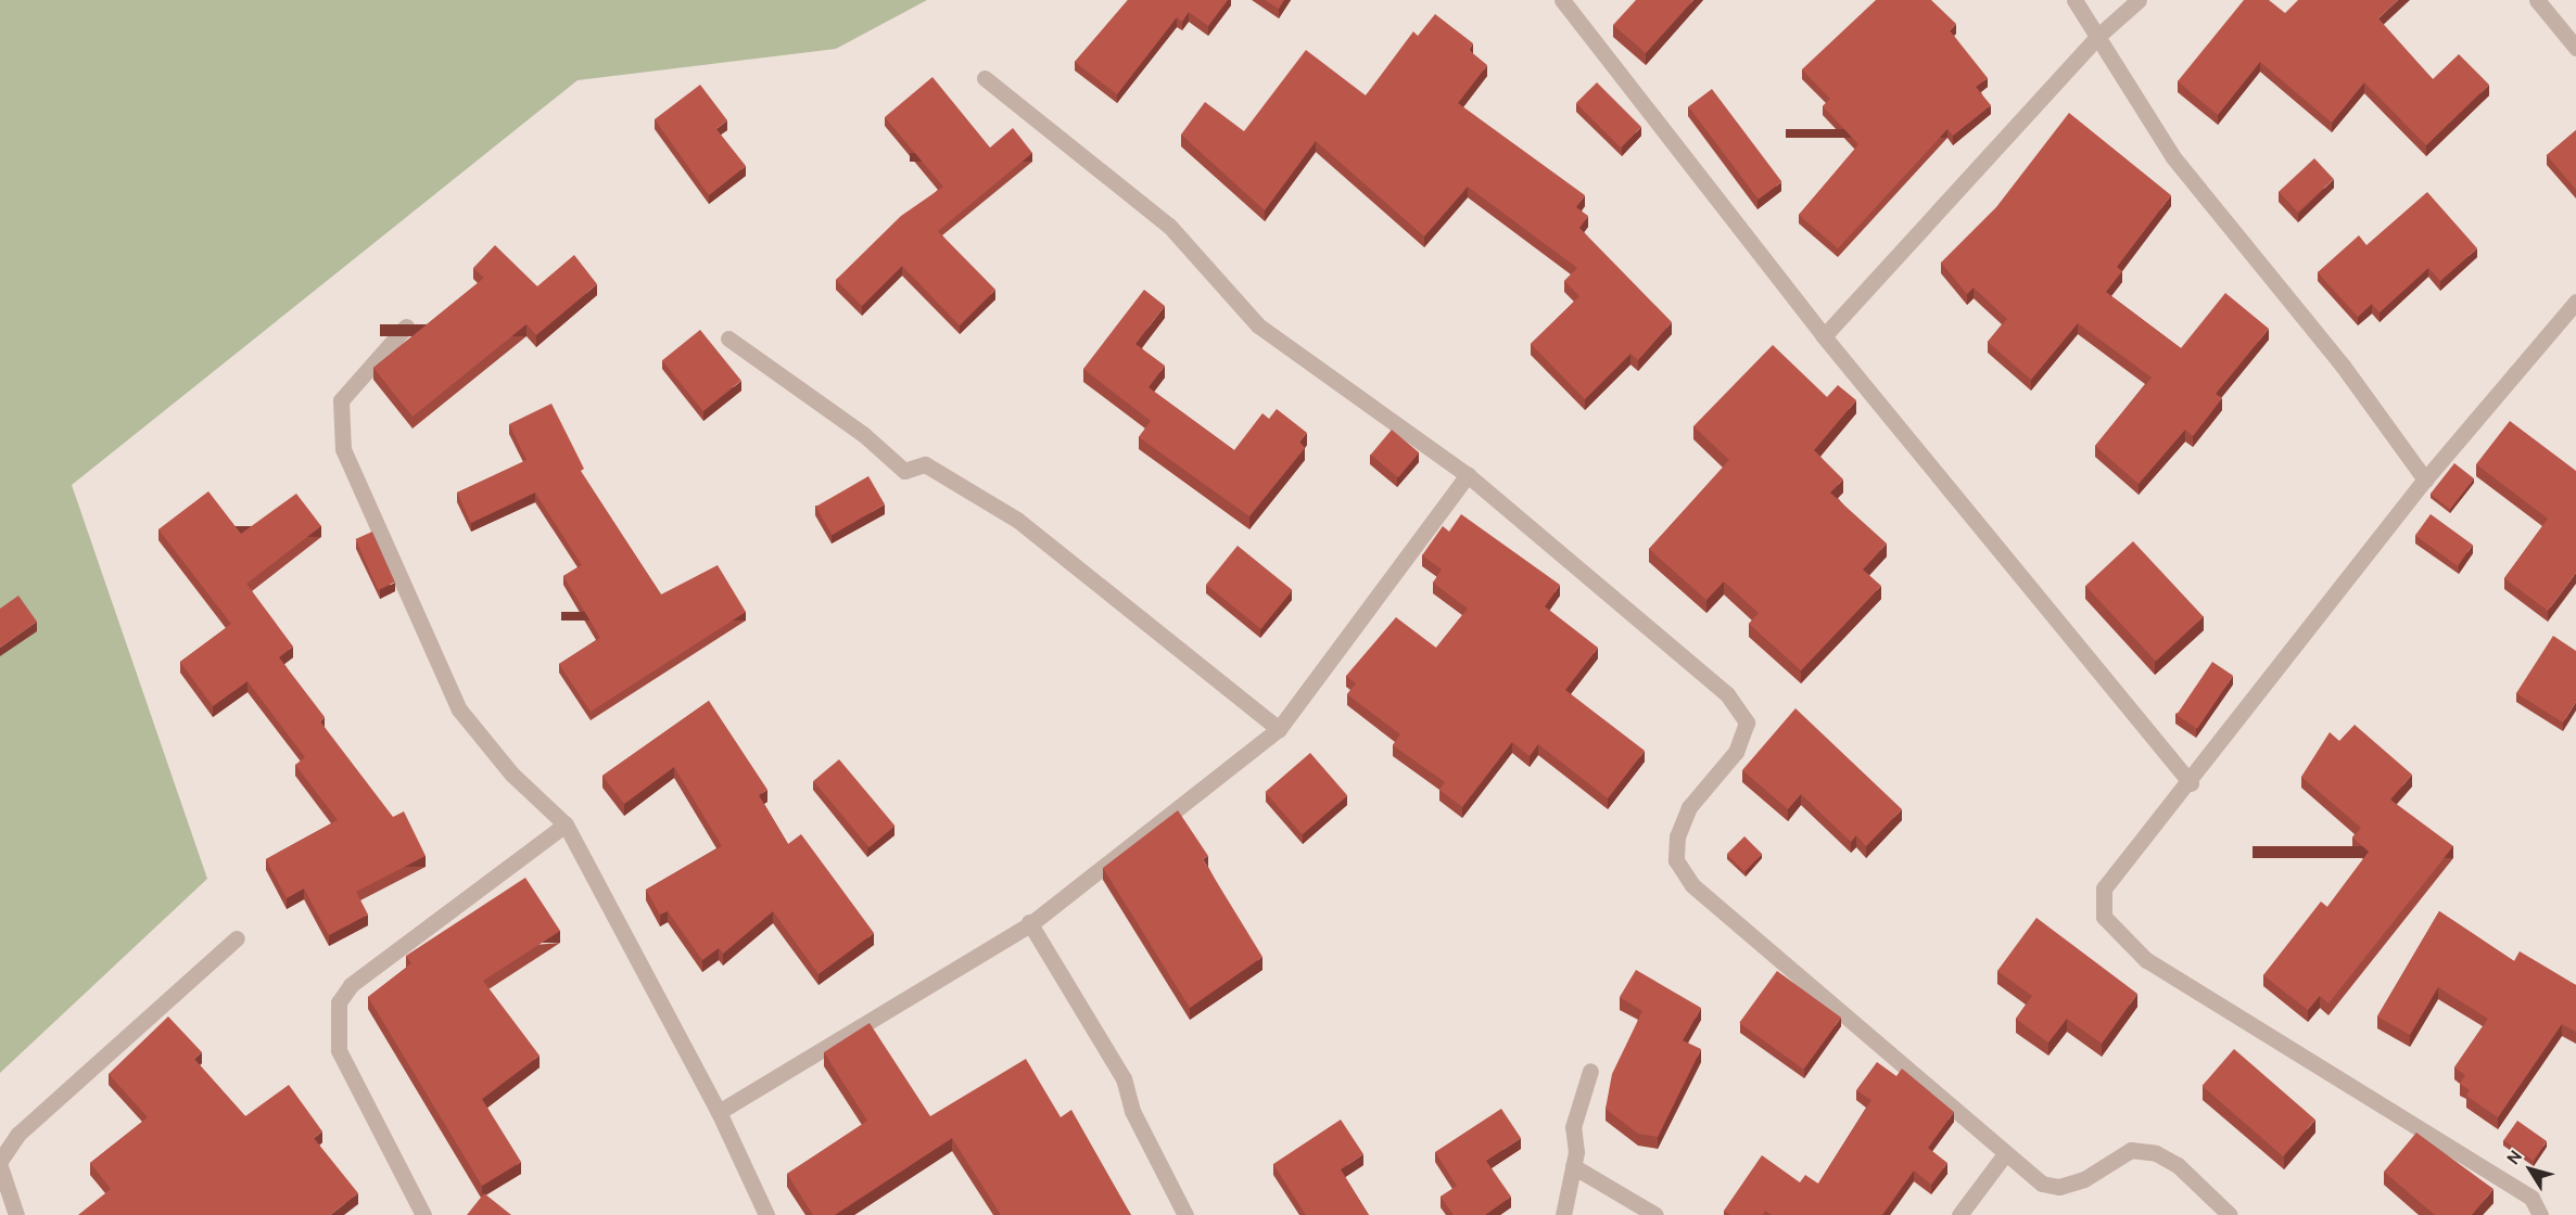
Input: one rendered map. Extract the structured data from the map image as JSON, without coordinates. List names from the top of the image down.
{
  "north": "top left"
}
